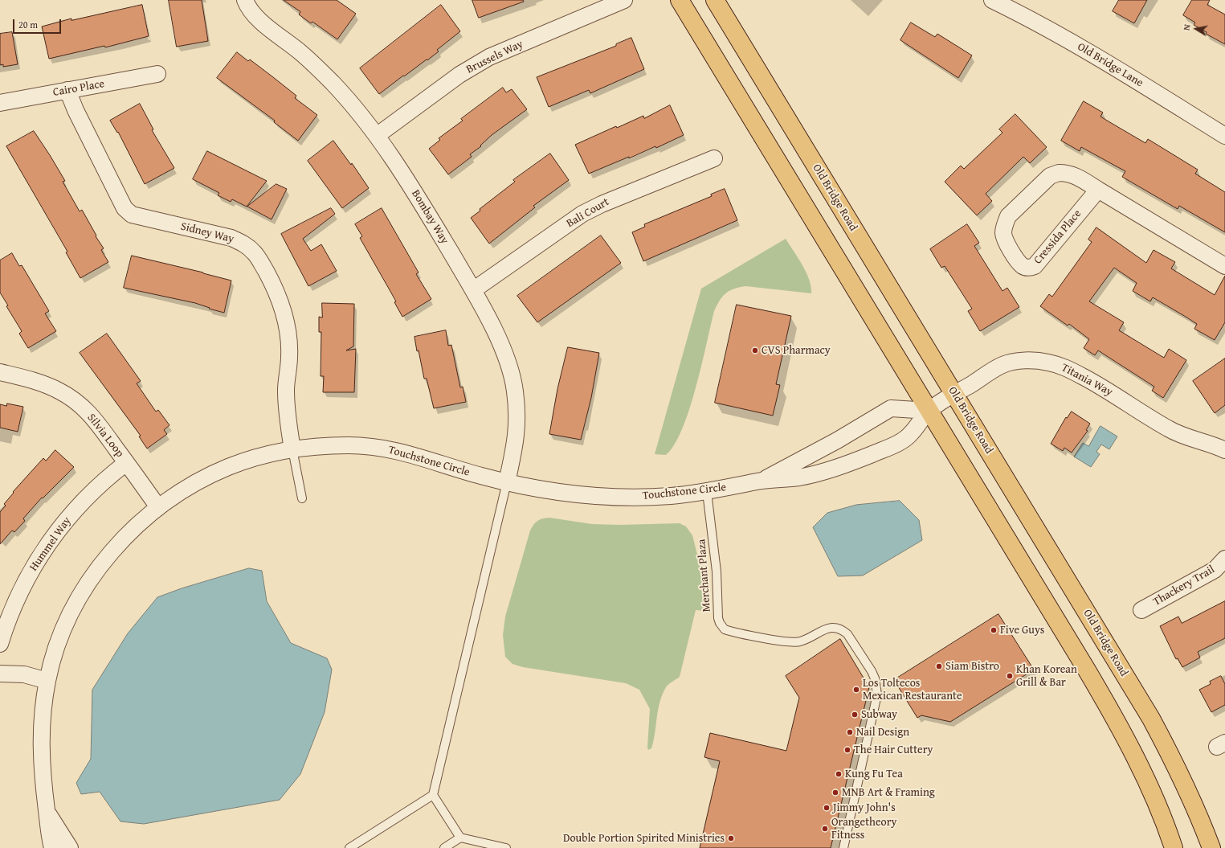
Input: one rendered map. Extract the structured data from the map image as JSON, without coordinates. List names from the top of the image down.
{
  "streets": {
    "main road": ["Old Bridge Road"],
    "street": [
      "Brussels Way",
      "Old Bridge Lane",
      "Cairo Place",
      "Bali Court",
      "Bombay Way",
      "Sidney Way",
      "Cressida Place",
      "Titania Way",
      "Silvia Loop",
      "Touchstone Circle",
      "Hummel Way",
      "Thackery Trail"
    ],
    "lane": ["Merchant Plaza"]
  },
  "crossings": [
    ["Brussels Way", "Bombay Way"],
    ["Cairo Place", "Sidney Way"],
    ["Old Bridge Road", "Titania Way"],
    ["Bali Court", "Bombay Way"],
    ["Bombay Way", "Touchstone Circle"],
    ["Sidney Way", "Touchstone Circle"],
    ["Titania Way", "Touchstone Circle"],
    ["Silvia Loop", "Touchstone Circle"],
    ["Silvia Loop", "Hummel Way"],
    ["Touchstone Circle", "Merchant Plaza"]
  ],
  "places": [
    "CVS Pharmacy",
    "Five Guys",
    "Siam Bistro",
    "Khan Korean Grill & Bar",
    "Los Toltecos Mexican Restaurante",
    "Subway",
    "Nail Design",
    "The Hair Cuttery",
    "Kung Fu Tea",
    "MNB Art & Framing",
    "Jimmy John's",
    "Orangetheory Fitness",
    "Double Portion Spirited Ministries"
  ],
  "scale_bar": "20 m",
  "north": "left"
}
